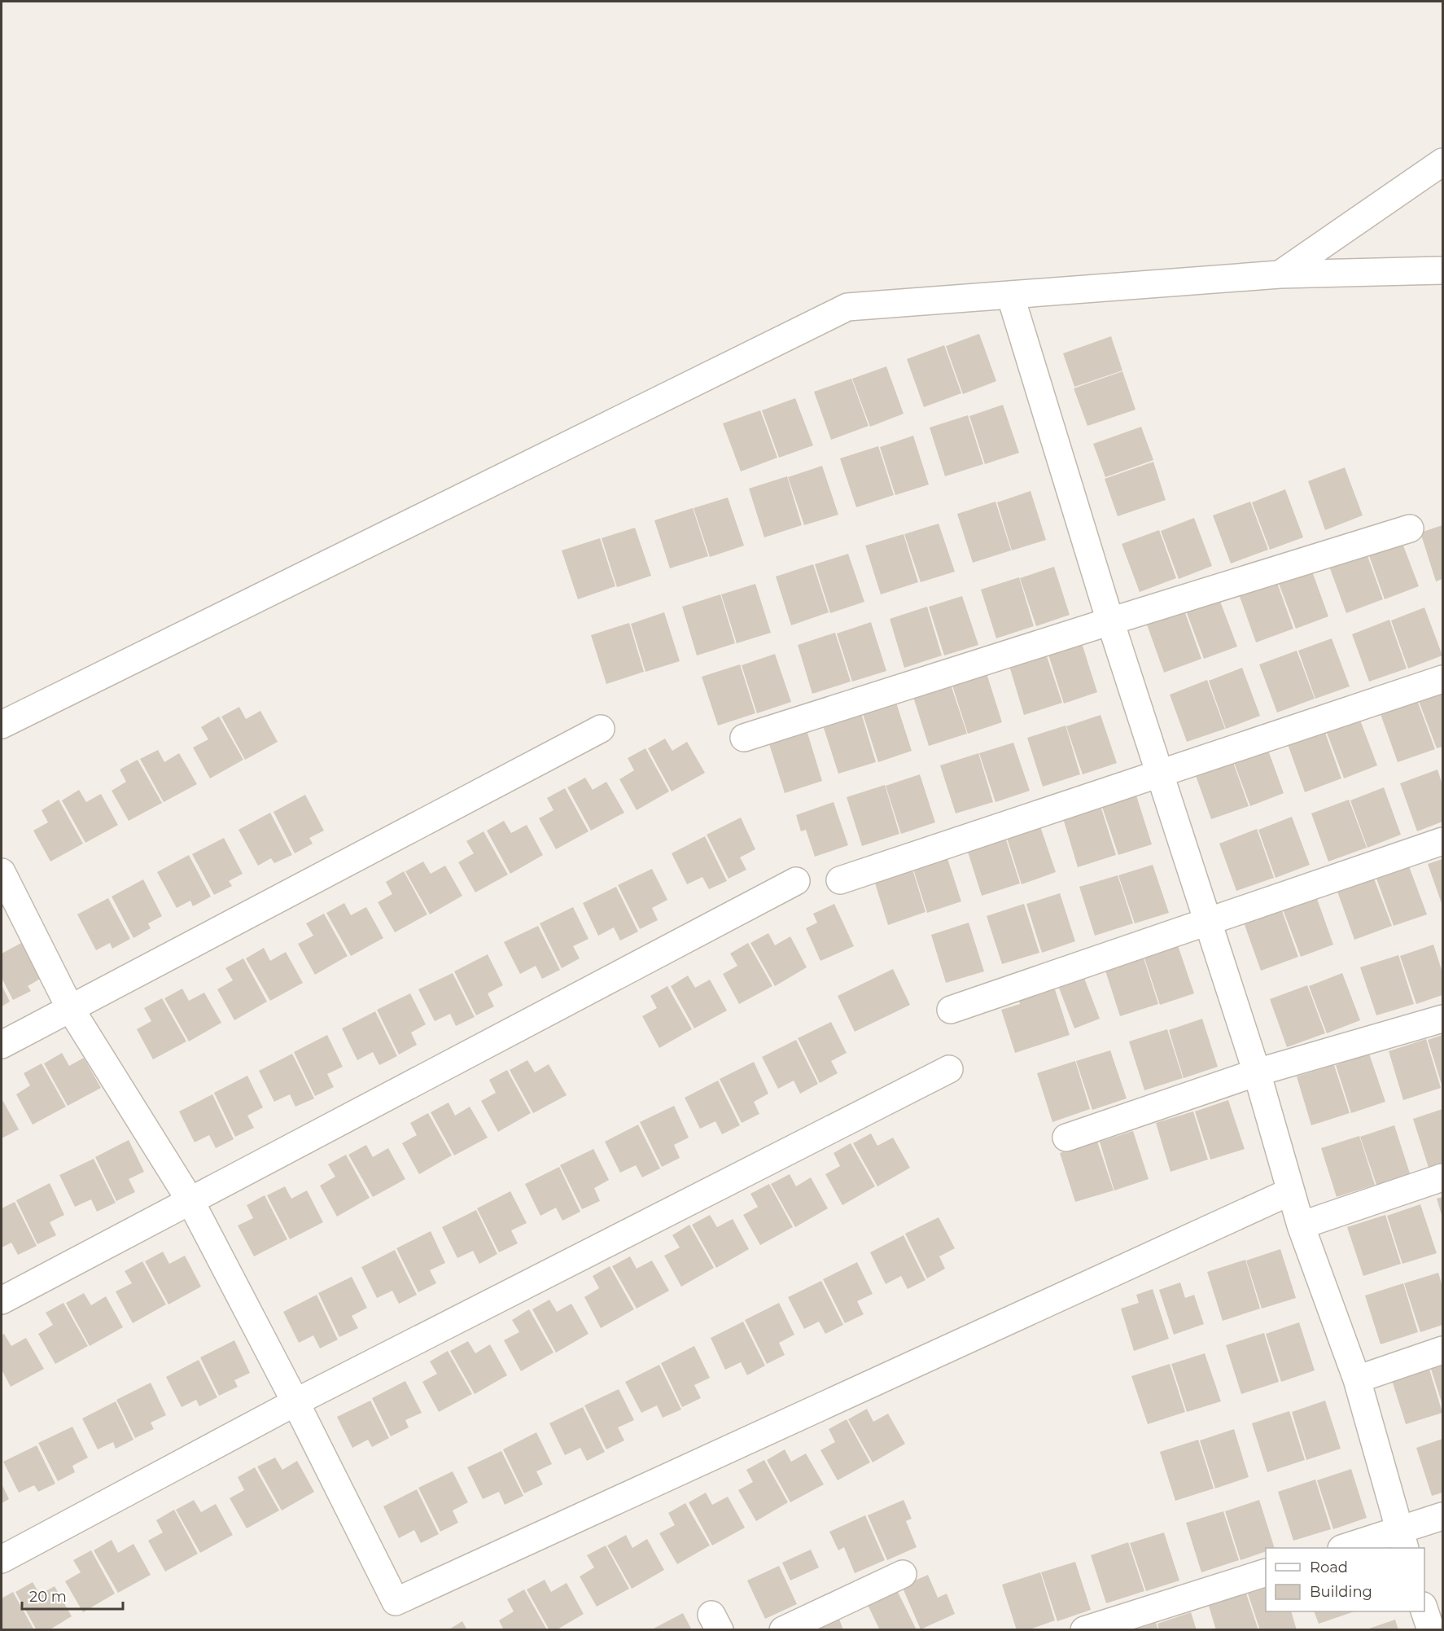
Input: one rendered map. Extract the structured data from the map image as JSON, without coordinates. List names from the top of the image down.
{
  "legend": ["Road", "Building"],
  "scale_bar": "20 m"
}
